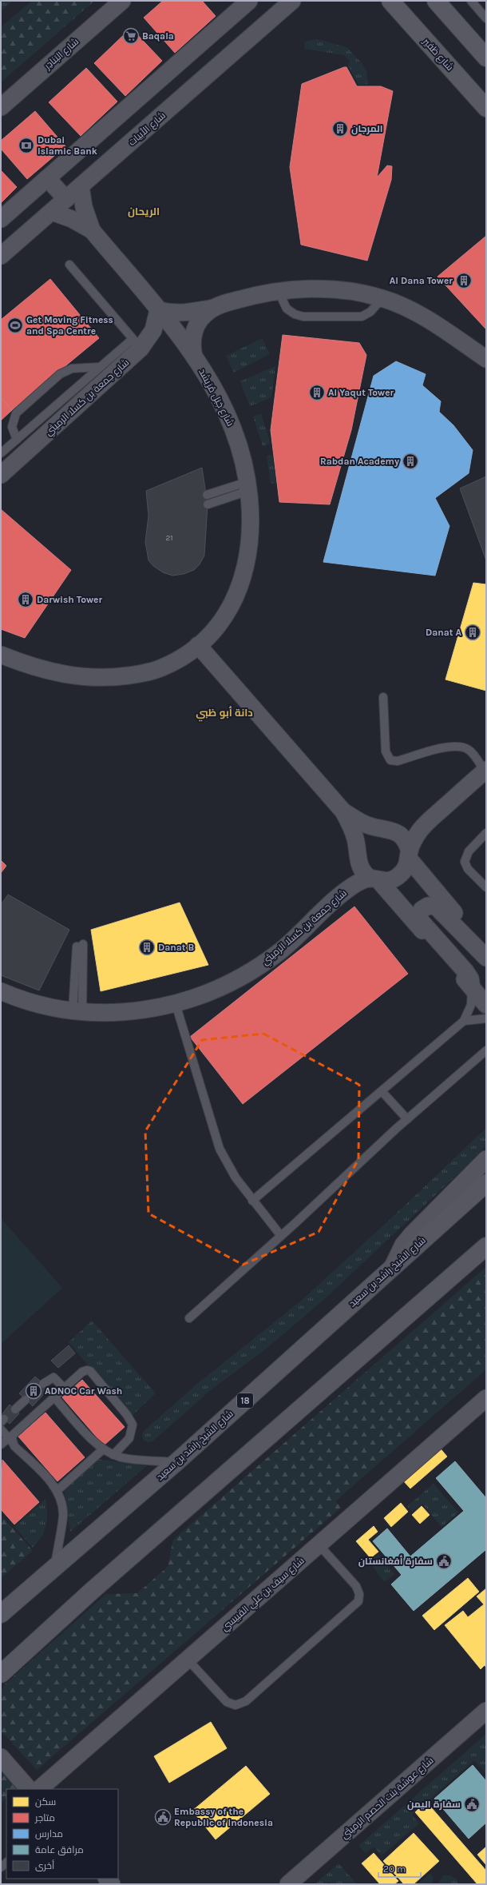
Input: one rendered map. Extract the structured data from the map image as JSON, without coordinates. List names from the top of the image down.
{
  "streets": {
    "main road": ["شارع ظفير", "شارع الشيخ راشد بن سعيد", "18"],
    "street": [
      "شارع البَنادِر",
      "شارع الأبيات",
      "شارع جمعة بن كسلا الرميثي",
      "شارع جَبَل مُرَيشد",
      "شارع سيف بن علي القبيسي",
      "شارع عوشة بنت الحصم الرميثي"
    ]
  },
  "crossings": [
    ["شارع الأبيات", "شارع جَبَل مُرَيشد"],
    ["شارع جمعة بن كسلا الرميثي", "شارع جَبَل مُرَيشد"]
  ],
  "districts": ["الريحان", "دانة أبو ظبي"],
  "places": {
    "supermarket": ["Baqala"],
    "building": [
      "المرجان",
      "Al Dana Tower",
      "Al Yaqut Tower",
      "Rabdan Academy",
      "Darwish Tower",
      "Danat A",
      "Danat B",
      "ADNOC Car Wash"
    ],
    "bank": ["Dubai Islamic Bank"],
    "sports": ["Get Moving Fitness and Spa Centre"],
    "public building": ["سفارة أفغانستان", "سفارة اليمن", "Embassy of the Republic of Indonesia"]
  },
  "house_numbers": ["21"],
  "legend": [
    "سكن",
    "متاجر",
    "مدارس",
    "مرافق عامة",
    "أخرى"
  ],
  "scale_bar": "20 m"
}
